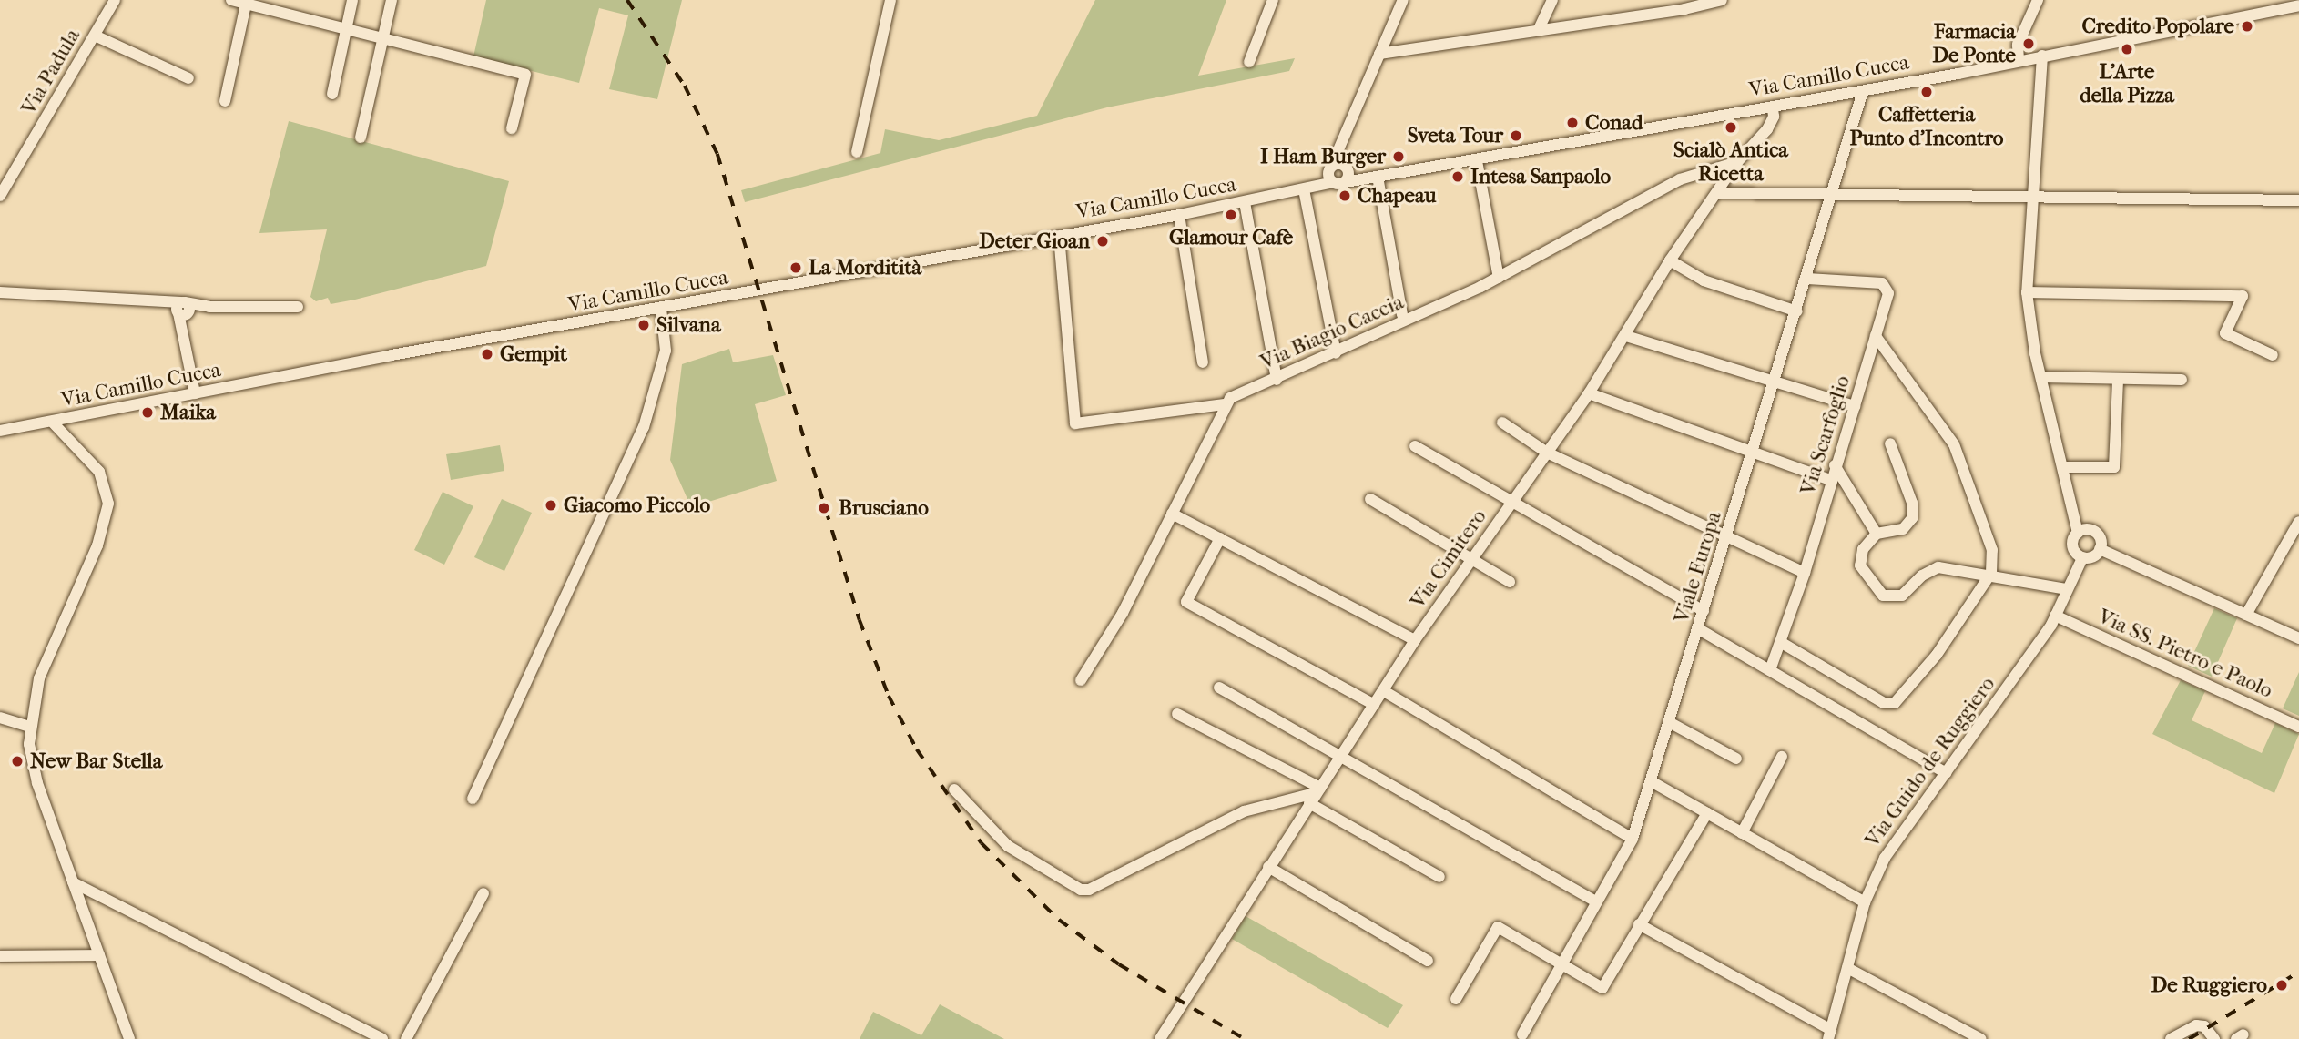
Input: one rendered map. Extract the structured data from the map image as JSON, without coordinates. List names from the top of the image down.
{
  "streets": {
    "street": [
      "Via Padula",
      "Via Camillo Cucca",
      "Via Biagio Caccia",
      "Via Scarfoglio",
      "Via Cimitero",
      "Viale Europa",
      "Via SS. Pietro e Paolo",
      "Via Guido de Ruggiero"
    ]
  },
  "crossings": [
    ["Via Camillo Cucca", "Via Cimitero"],
    ["Via Camillo Cucca", "Viale Europa"],
    ["Via Biagio Caccia", "Via Cimitero"],
    ["Via Scarfoglio", "Viale Europa"],
    ["Via SS. Pietro e Paolo", "Via Guido de Ruggiero"]
  ],
  "places": [
    "Credito Popolare",
    "Farmacia De Ponte",
    "L'Arte della Pizza",
    "Caffetteria Punto d'Incontro",
    "Conad",
    "Scialò Antica Ricetta",
    "Sveta Tour",
    "I Ham Burger",
    "Intesa Sanpaolo",
    "Chapeau",
    "Glamour Cafè",
    "Deter Gioan",
    "La Morditità",
    "Silvana",
    "Gempit",
    "Maika",
    "Giacomo Piccolo",
    "Brusciano",
    "New Bar Stella",
    "De Ruggiero"
  ]
}
